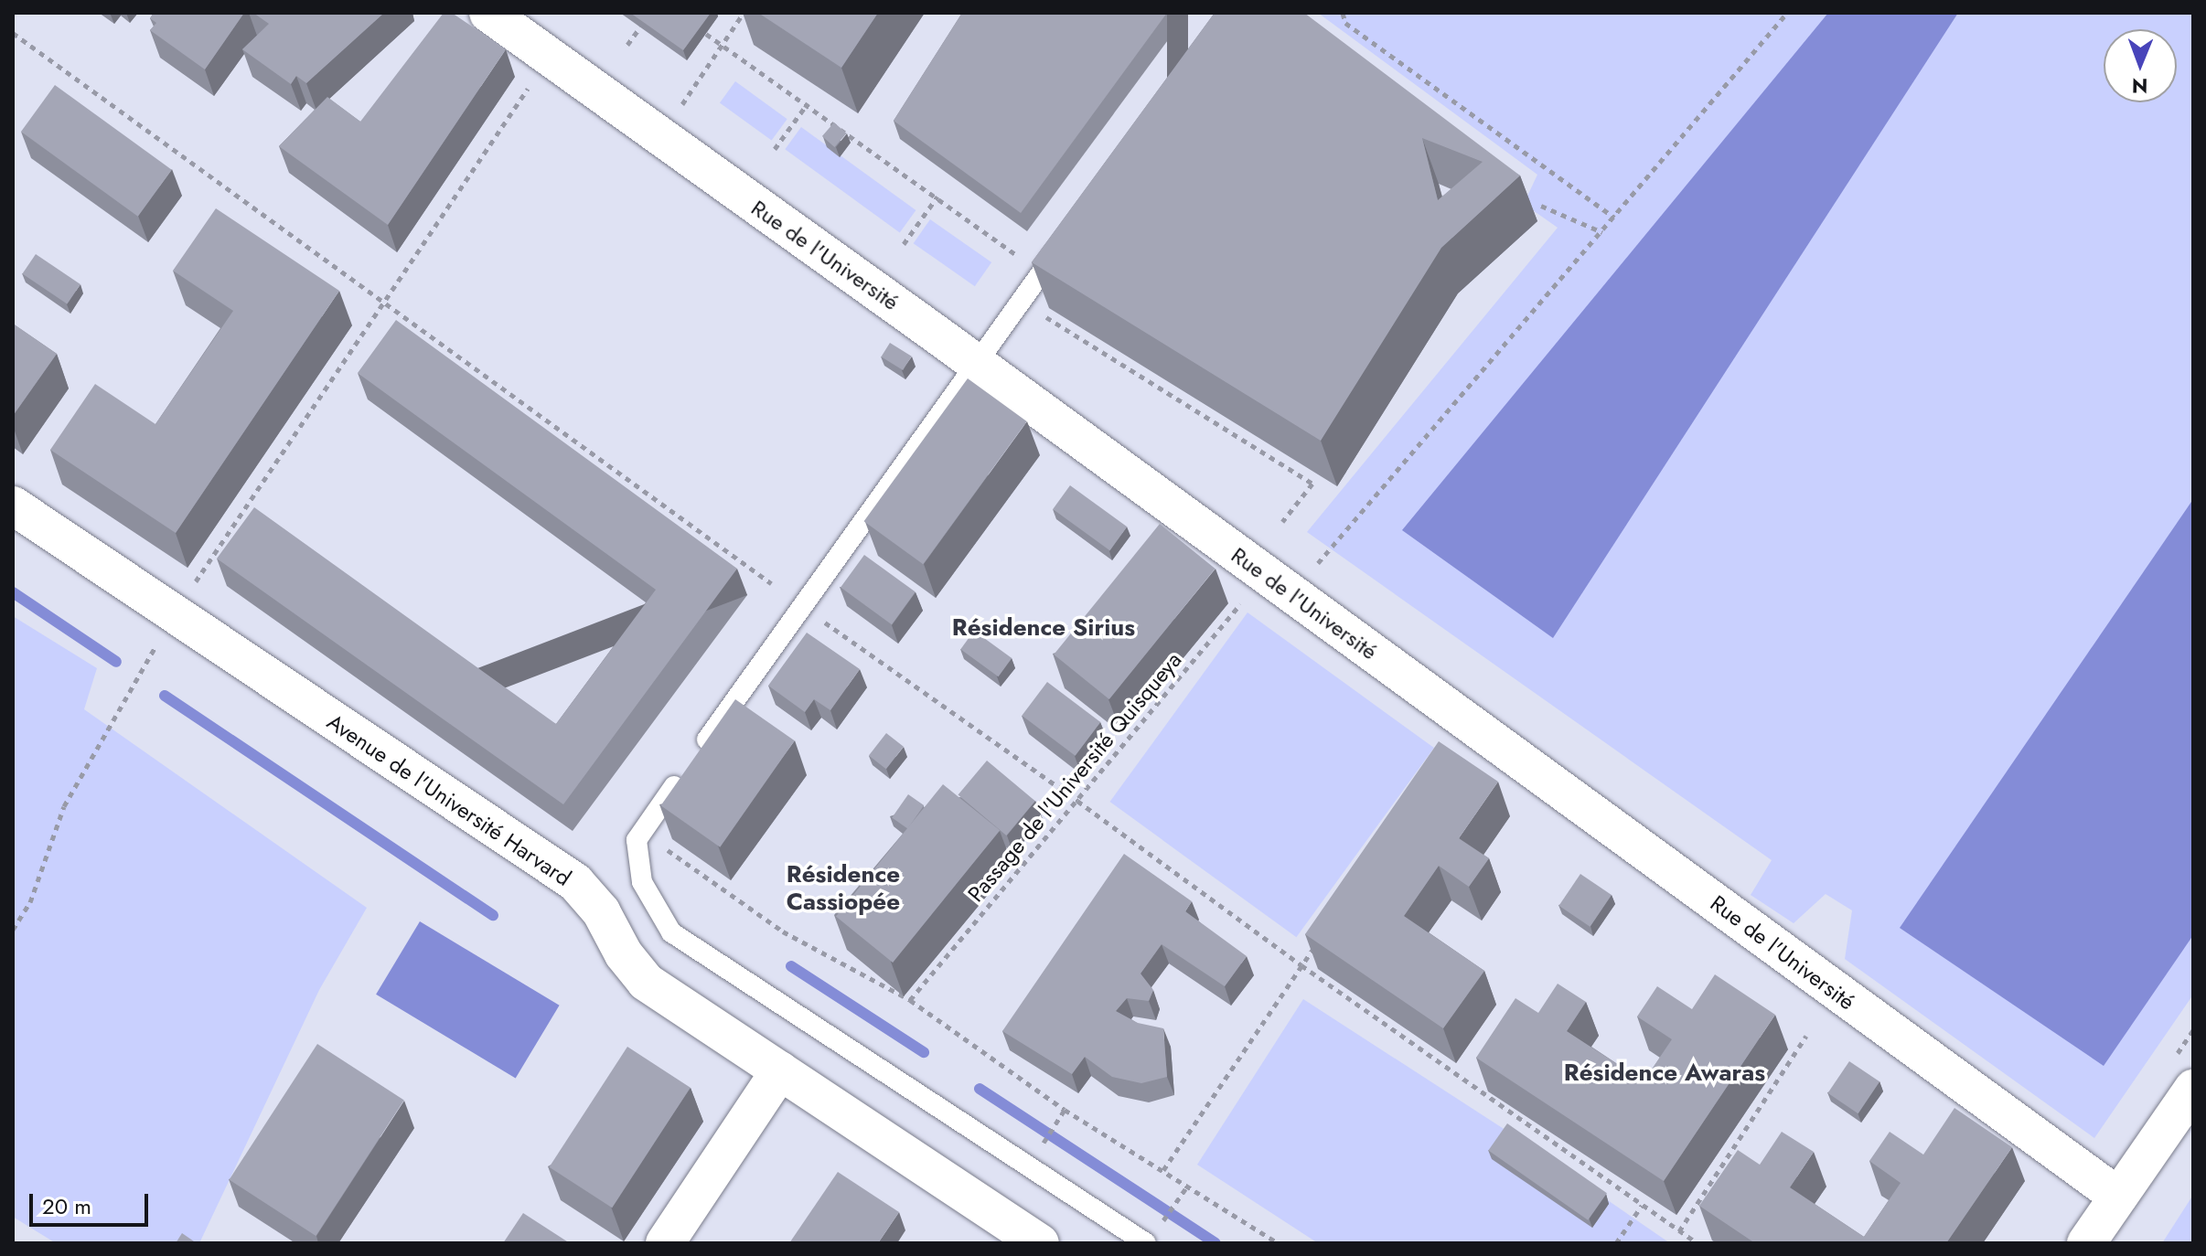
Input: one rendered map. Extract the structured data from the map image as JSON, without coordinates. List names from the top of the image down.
{
  "streets": {
    "street": ["Rue de l'Université", "Avenue de l'Université Harvard"],
    "path": ["Passage de l'Université Quisqueya"]
  },
  "crossings": [
    ["Rue de l'Université", "Passage de l'Université Quisqueya"]
  ],
  "districts": ["Résidence Sirius", "Résidence Cassiopée", "Résidence Awaras"],
  "scale_bar": "20 m",
  "north": "bottom"
}
